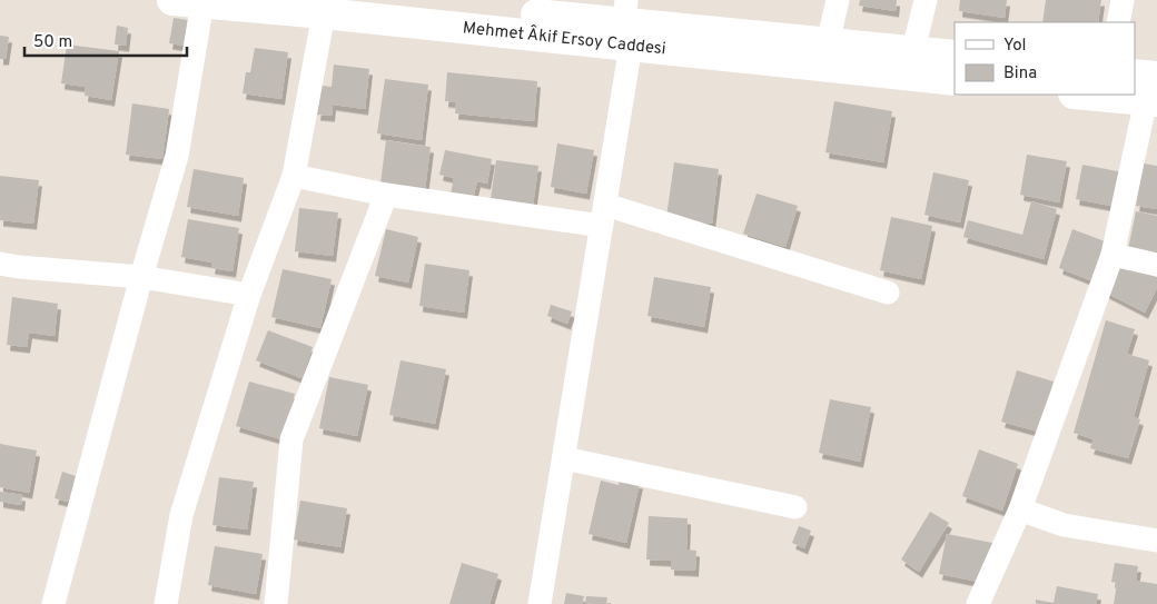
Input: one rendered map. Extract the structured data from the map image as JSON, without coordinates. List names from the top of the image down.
{
  "streets": {
    "main road": ["Mehmet Âkif Ersoy Caddesi"]
  },
  "legend": ["Yol", "Bina"],
  "scale_bar": "50 m"
}
